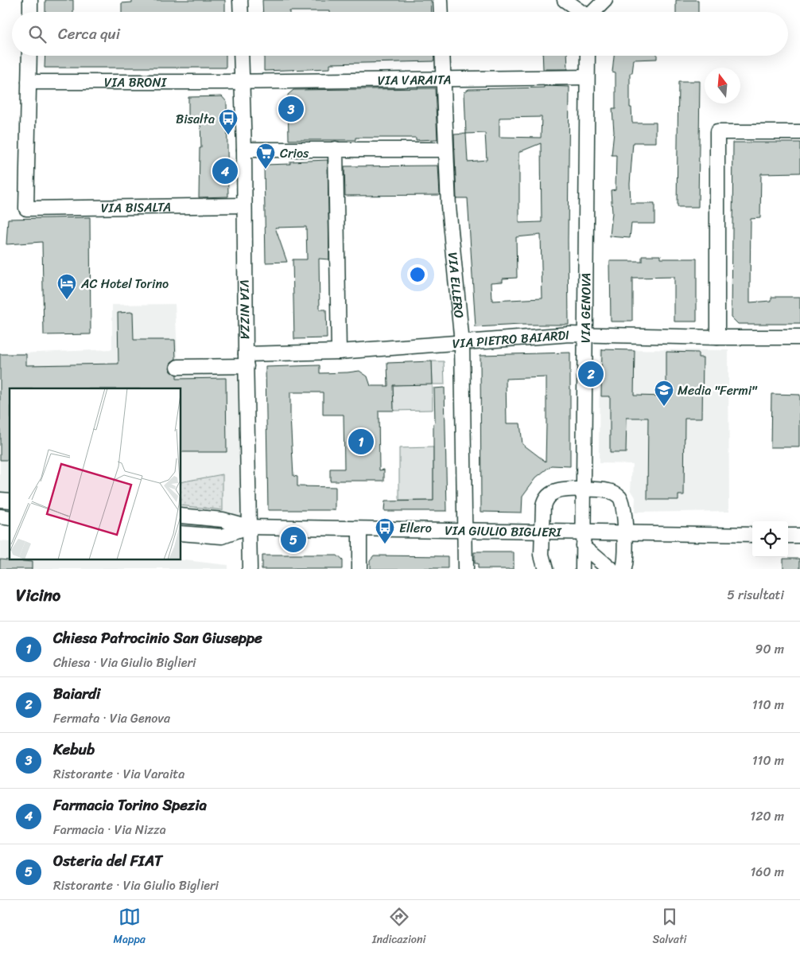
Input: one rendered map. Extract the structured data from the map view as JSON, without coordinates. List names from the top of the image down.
{
  "streets": {
    "street": [
      "VIA VARAITA",
      "VIA BRONI",
      "VIA BISALTA",
      "VIA ELLERO",
      "VIA NIZZA",
      "VIA GENOVA",
      "VIA PIETRO BAIARDI",
      "VIA GIULIO BIGLIERI"
    ]
  },
  "crossings": [
    ["VIA VARAITA", "VIA BRONI"],
    ["VIA VARAITA", "VIA ELLERO"],
    ["VIA VARAITA", "VIA NIZZA"],
    ["VIA VARAITA", "VIA GENOVA"],
    ["VIA BRONI", "VIA BISALTA"],
    ["VIA BRONI", "VIA NIZZA"],
    ["VIA BISALTA", "VIA NIZZA"],
    ["VIA ELLERO", "VIA PIETRO BAIARDI"],
    ["VIA ELLERO", "VIA GIULIO BIGLIERI"],
    ["VIA NIZZA", "VIA PIETRO BAIARDI"],
    ["VIA NIZZA", "VIA GIULIO BIGLIERI"],
    ["VIA GENOVA", "VIA PIETRO BAIARDI"],
    ["VIA GENOVA", "VIA GIULIO BIGLIERI"]
  ],
  "places": {
    "bus stop": ["Bisalta", "Ellero"],
    "supermarket": ["Crios"],
    "hotel": ["AC Hotel Torino"],
    "school or university": ["Media \"Fermi\""]
  },
  "north": "top",
  "page": {
    "search": "Cerca qui",
    "pins": [
      "3",
      "4",
      "2",
      "1",
      "5"
    ],
    "heading": ["Vicino", "5 risultati"],
    "list": [
      {
        "mark": "1",
        "name": "Chiesa Patrocinio San Giuseppe",
        "note": "Chiesa · Via Giulio Biglieri",
        "value": "90 m"
      },
      {
        "mark": "2",
        "name": "Baiardi",
        "note": "Fermata · Via Genova",
        "value": "110 m"
      },
      {
        "mark": "3",
        "name": "Kebub",
        "note": "Ristorante · Via Varaita",
        "value": "110 m"
      },
      {
        "mark": "4",
        "name": "Farmacia Torino Spezia",
        "note": "Farmacia · Via Nizza",
        "value": "120 m"
      },
      {
        "mark": "5",
        "name": "Osteria del FIAT",
        "note": "Ristorante · Via Giulio Biglieri",
        "value": "160 m"
      }
    ],
    "nav": ["Mappa", "Indicazioni", "Salvati"]
  }
}
